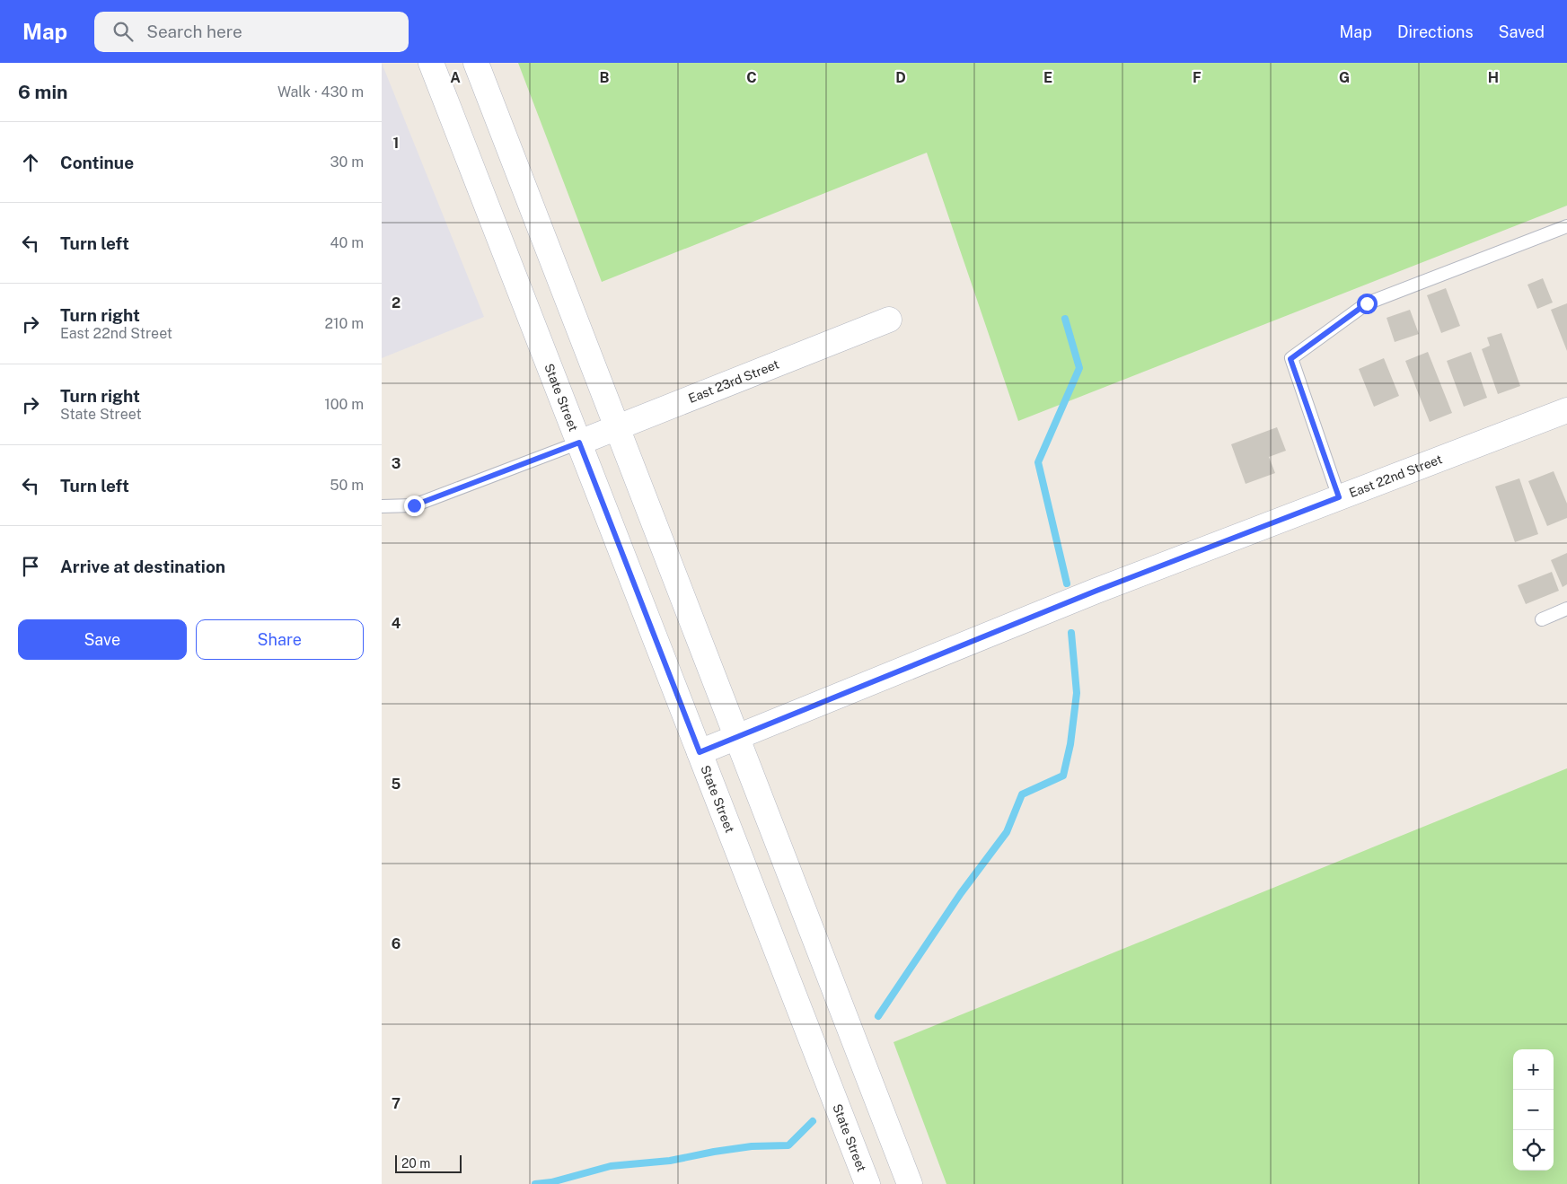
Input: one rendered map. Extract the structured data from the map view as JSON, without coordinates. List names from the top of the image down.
{
  "streets": {
    "street": ["East 23rd Street", "State Street", "East 22nd Street"]
  },
  "crossings": [
    ["East 23rd Street", "State Street"],
    ["State Street", "East 22nd Street"]
  ],
  "scale_bar": "20 m",
  "page": {
    "header": "Map",
    "search": "Search here",
    "nav": ["Map", "Directions", "Saved"],
    "heading": ["6 min", "Walk · 430 m"],
    "list": [
      ["Continue", "30 m"],
      ["Turn left", "40 m"],
      ["Turn right", "East 22nd Street", "210 m"],
      ["Turn right", "State Street", "100 m"],
      ["Turn left", "50 m"],
      "Arrive at destination"
    ],
    "buttons": ["Save", "Share"],
    "map_buttons": ["+", "−"],
    "scale": "20 m"
  },
  "grid": {
    "columns": [
      "A",
      "B",
      "C",
      "D",
      "E",
      "F",
      "G",
      "H"
    ],
    "rows": [
      "1",
      "2",
      "3",
      "4",
      "5",
      "6",
      "7"
    ]
  }
}
